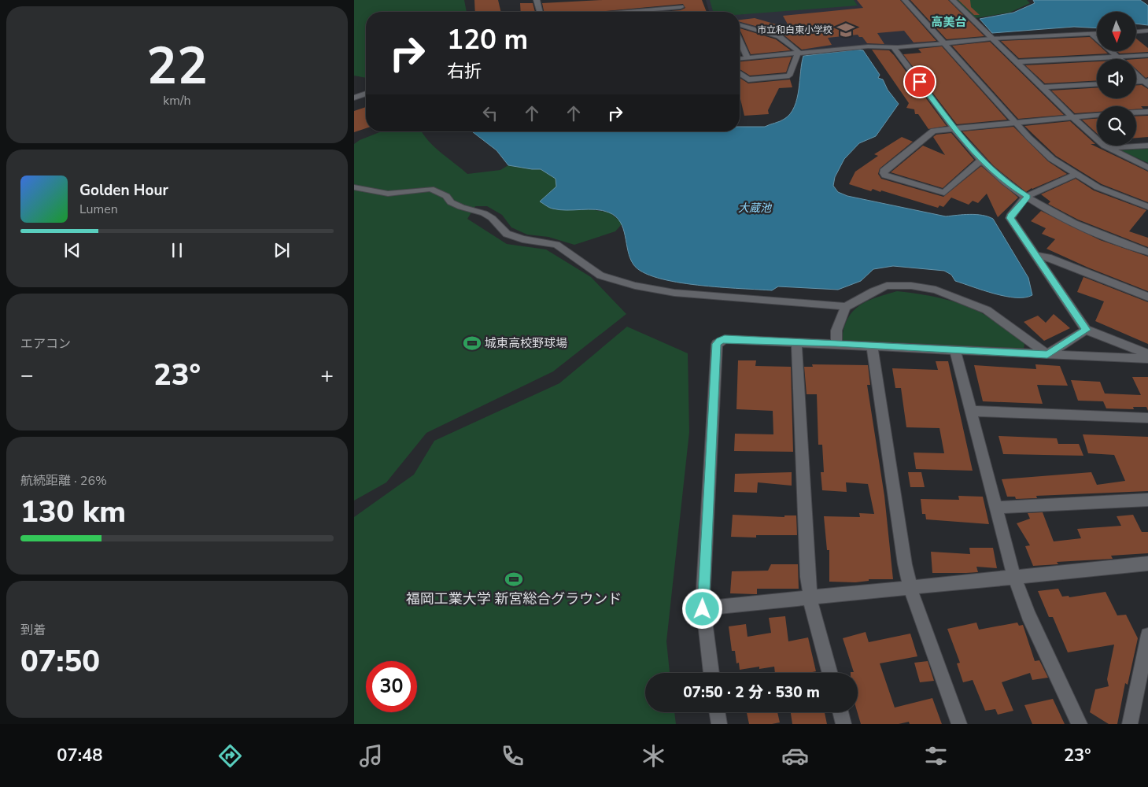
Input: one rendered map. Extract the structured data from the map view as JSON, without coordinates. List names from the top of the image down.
{
  "districts": ["高美台"],
  "water": ["大蔵池"],
  "places": {
    "school or university": ["市立和白東小学校"],
    "sports": ["城東高校野球場", "福岡工業大学 新宮総合グラウンド"]
  },
  "north": "bottom",
  "page": {
    "tile": [
      ["22", "km/h"],
      "エアコン",
      ["航続距離 · 26%", "130 km"],
      ["到着", "07:50"]
    ],
    "turn": ["120 m", "右折"],
    "song": ["Golden Hour", "Lumen"],
    "heat": ["−", "23°", "+"],
    "limit": "30",
    "trip": "07:50 · 2 分 · 530 m",
    "tabs": ["07:48", "23°"]
  }
}
